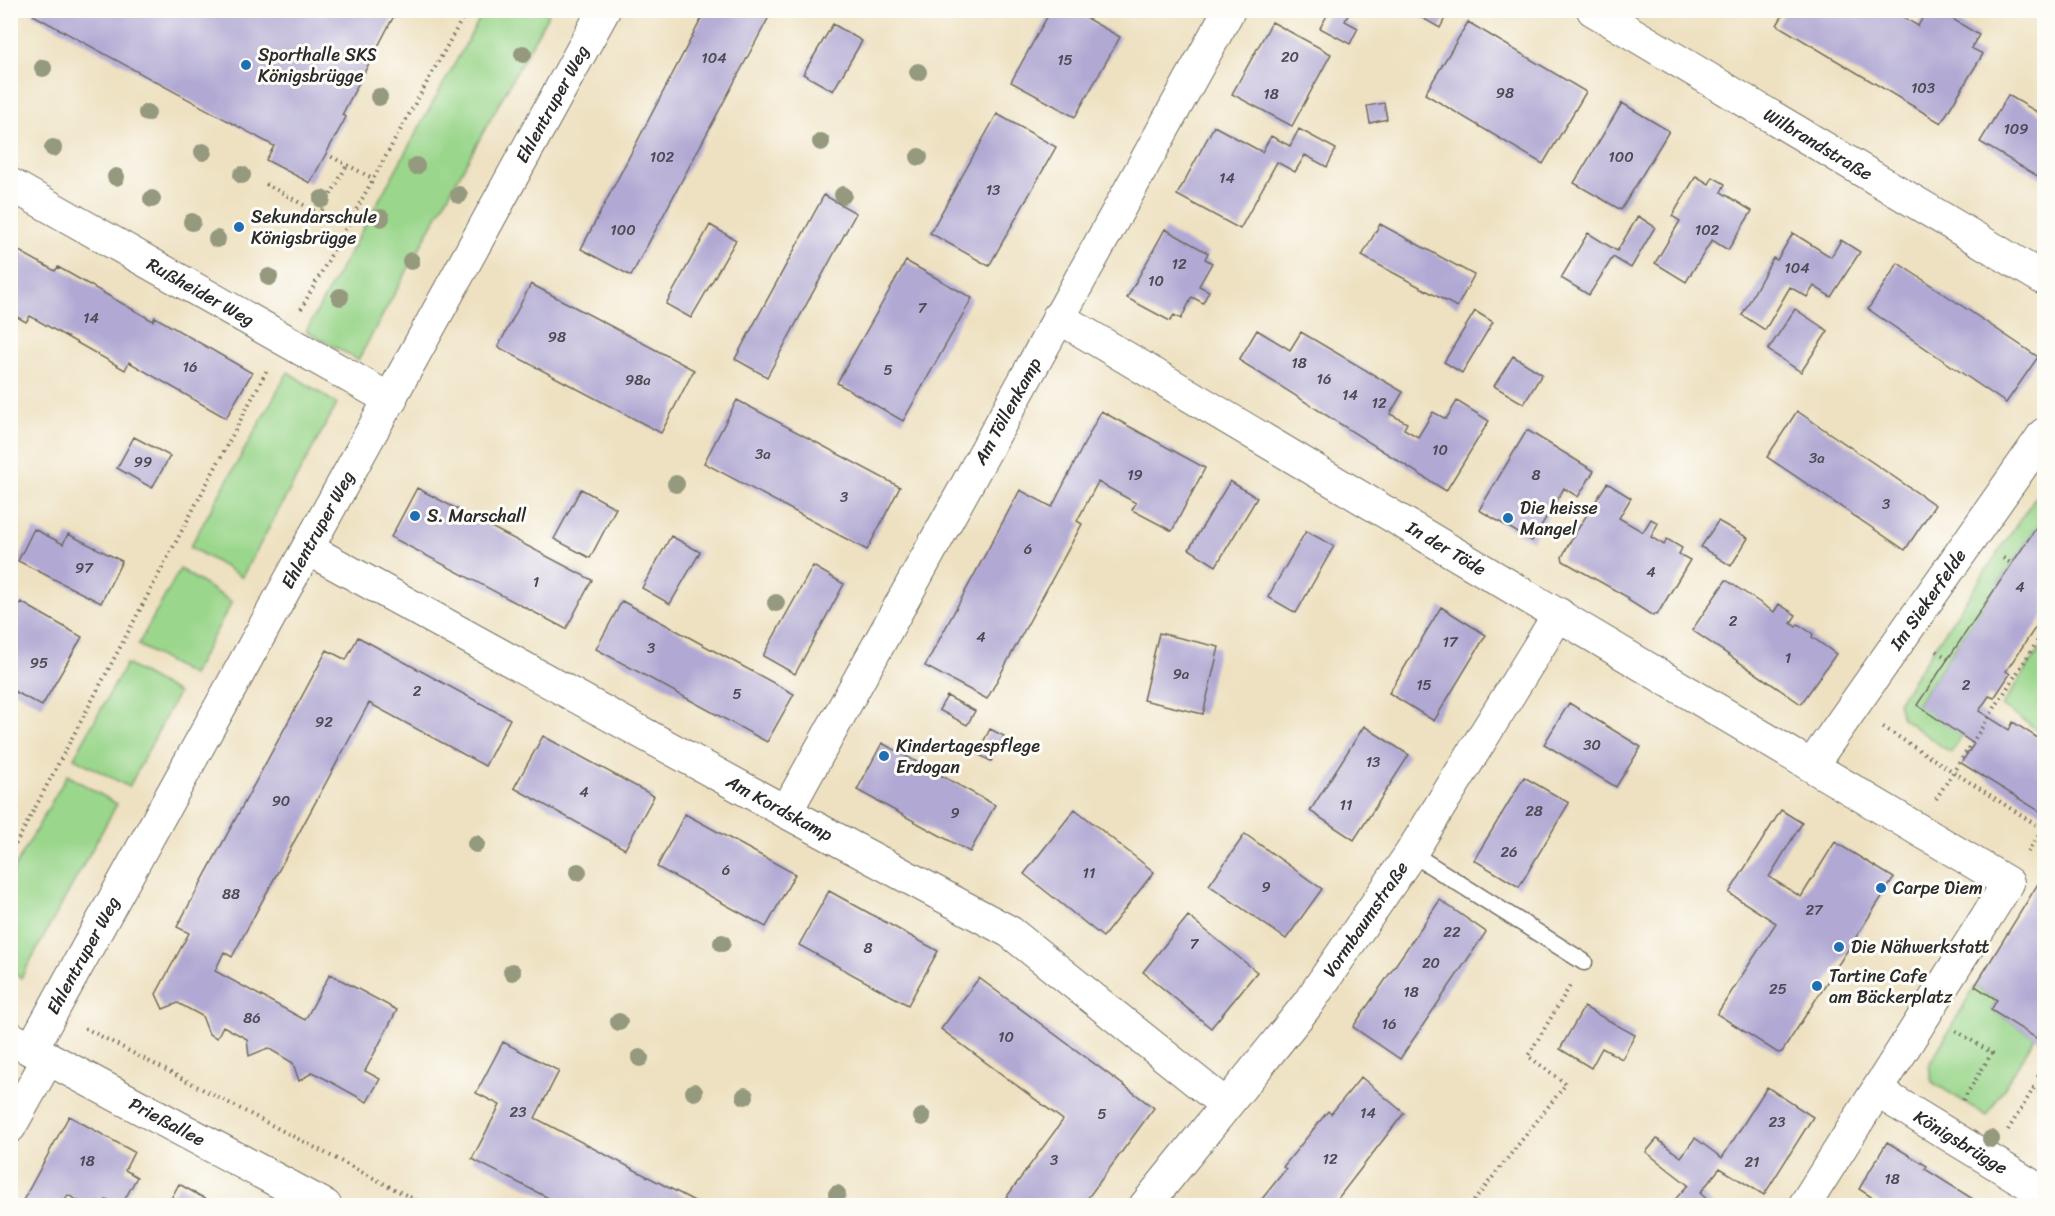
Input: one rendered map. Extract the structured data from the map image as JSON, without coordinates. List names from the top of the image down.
{
  "streets": {
    "street": [
      "Ehlentruper Weg",
      "Wilbrandstraße",
      "Rußheider Weg",
      "Am Töllenkamp",
      "In der Töde",
      "Im Siekerfelde",
      "Am Kordskamp",
      "Vormbaumstraße",
      "Prießallee",
      "Königsbrügge"
    ]
  },
  "crossings": [
    ["Ehlentruper Weg", "Rußheider Weg"],
    ["Ehlentruper Weg", "Am Kordskamp"],
    ["Ehlentruper Weg", "Prießallee"],
    ["Am Töllenkamp", "In der Töde"],
    ["Am Töllenkamp", "Am Kordskamp"],
    ["In der Töde", "Im Siekerfelde"],
    ["In der Töde", "Vormbaumstraße"],
    ["Am Kordskamp", "Vormbaumstraße"]
  ],
  "places": [
    "Sporthalle SKS Königsbrügge",
    "Sekundarschule Königsbrügge",
    "S. Marschall",
    "Die heisse Mangel",
    "Kindertagespflege Erdogan",
    "Carpe Diem",
    "Die Nähwerkstatt",
    "Tartine Cafe am Bäckerplatz"
  ],
  "house_numbers": [
    "20",
    "104",
    "15",
    "103",
    "98",
    "18",
    "109",
    "102",
    "100",
    "14",
    "13",
    "100",
    "102",
    "12",
    "104",
    "10",
    "7",
    "14",
    "98",
    "18",
    "16",
    "5",
    "16",
    "98a",
    "14",
    "12",
    "10",
    "3a",
    "3a",
    "99",
    "19",
    "8",
    "3",
    "3",
    "6",
    "97",
    "4",
    "1",
    "4",
    "2",
    "4",
    "17",
    "3",
    "1",
    "95",
    "9a",
    "15",
    "2",
    "2",
    "5",
    "92",
    "30",
    "13",
    "4",
    "90",
    "11",
    "28",
    "9",
    "26",
    "6",
    "11",
    "9",
    "88",
    "27",
    "22",
    "7",
    "8",
    "20",
    "25",
    "18",
    "86",
    "16",
    "10",
    "23",
    "14",
    "5",
    "23",
    "12",
    "3",
    "18",
    "21",
    "18"
  ]
}
